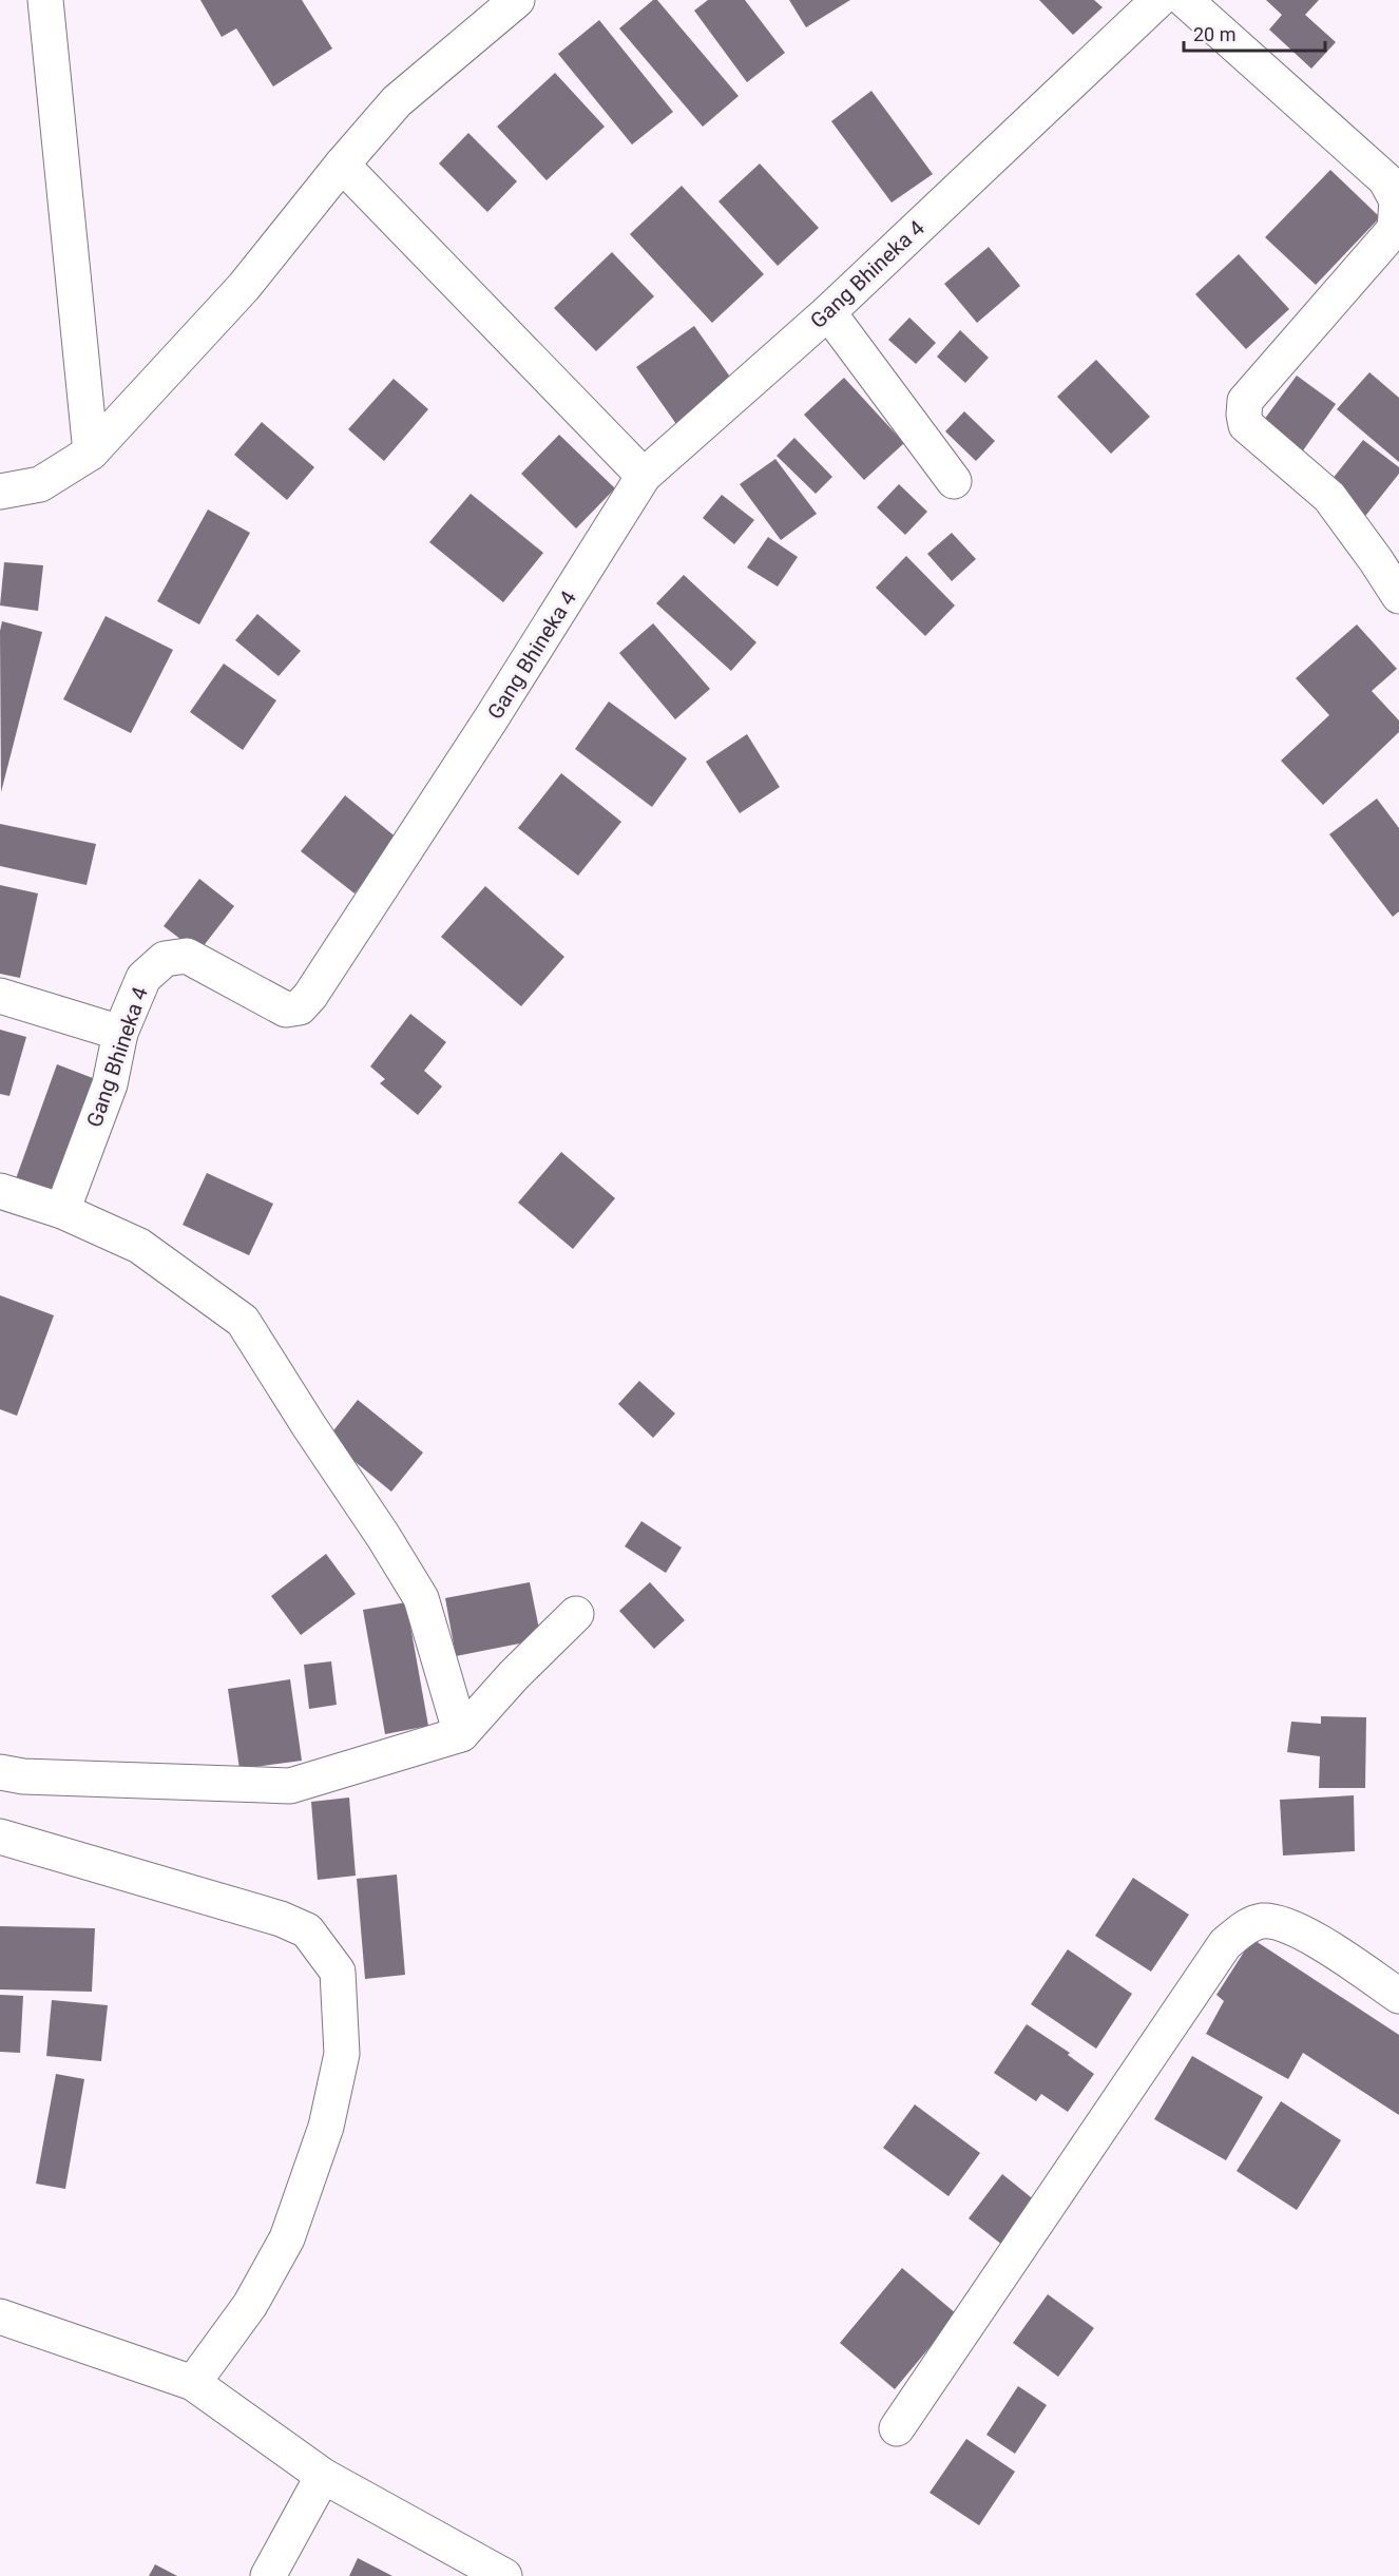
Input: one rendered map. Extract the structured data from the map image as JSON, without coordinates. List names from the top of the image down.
{
  "streets": {
    "street": ["Gang Bhineka 4"]
  },
  "scale_bar": "20 m"
}
